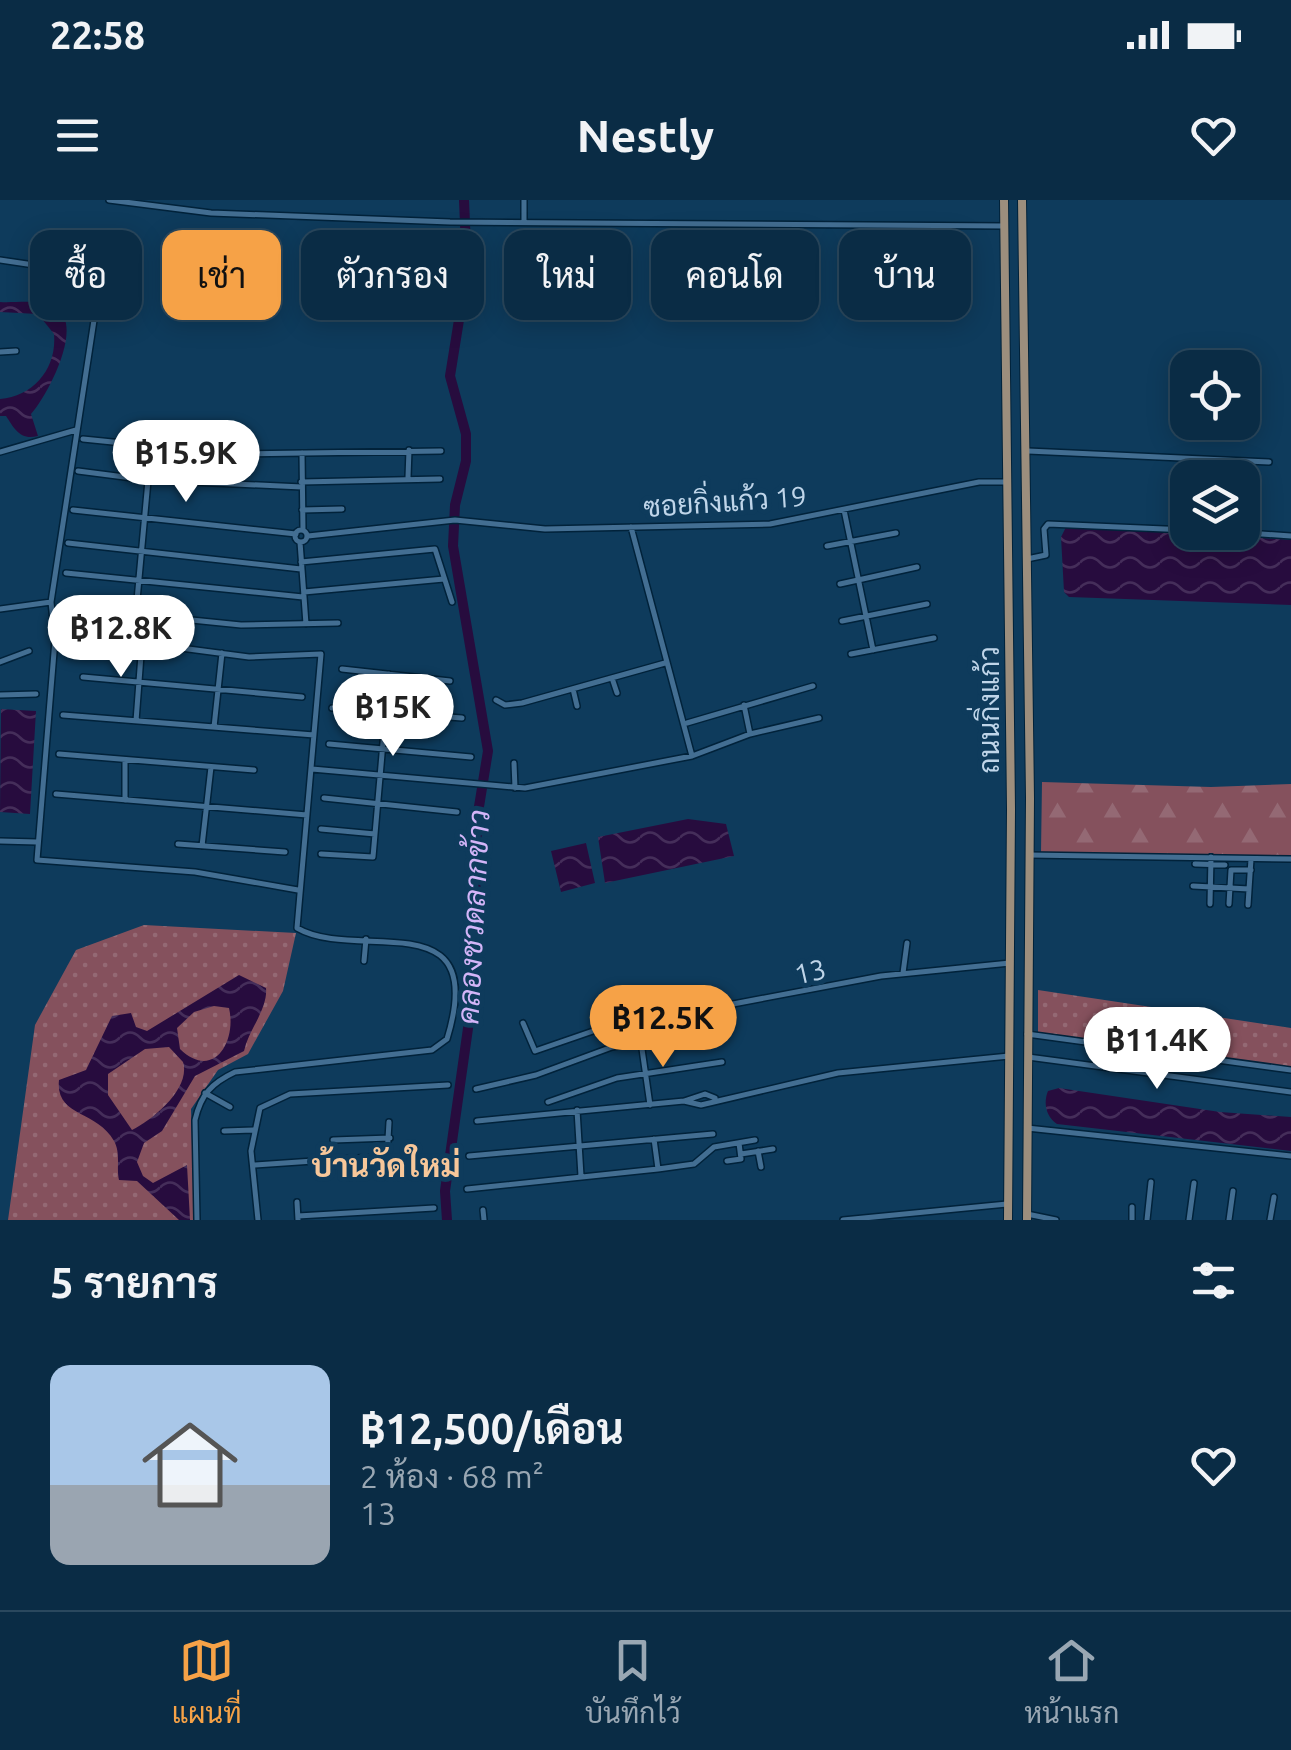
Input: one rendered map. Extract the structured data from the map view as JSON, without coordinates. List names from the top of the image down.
{
  "streets": {
    "main road": ["ถนนกิ่งแก้ว"],
    "street": ["ซอยกิ่งแก้ว 19", "13"]
  },
  "crossings": [
    ["ซอยกิ่งแก้ว 19", "ถนนกิ่งแก้ว"],
    ["ถนนกิ่งแก้ว", "13"]
  ],
  "districts": ["บ้านวัดใหม่"],
  "water": ["คลองชวดลากข้าว"],
  "page": {
    "status": "22:58",
    "header": "Nestly",
    "chip": [
      "ซื้อ",
      "เช่า",
      "ตัวกรอง",
      "ใหม่",
      "คอนโด",
      "บ้าน"
    ],
    "price": [
      "฿15.9K",
      "฿12.8K",
      "฿15K",
      "฿12.5K",
      "฿11.4K"
    ],
    "heading": "5 รายการ",
    "list": [
      {
        "name": "฿12,500/เดือน",
        "note": "2 ห้อง · 68 m² · 13"
      }
    ],
    "tabs": ["แผนที่", "บันทึกไว้", "หน้าแรก"]
  }
}
